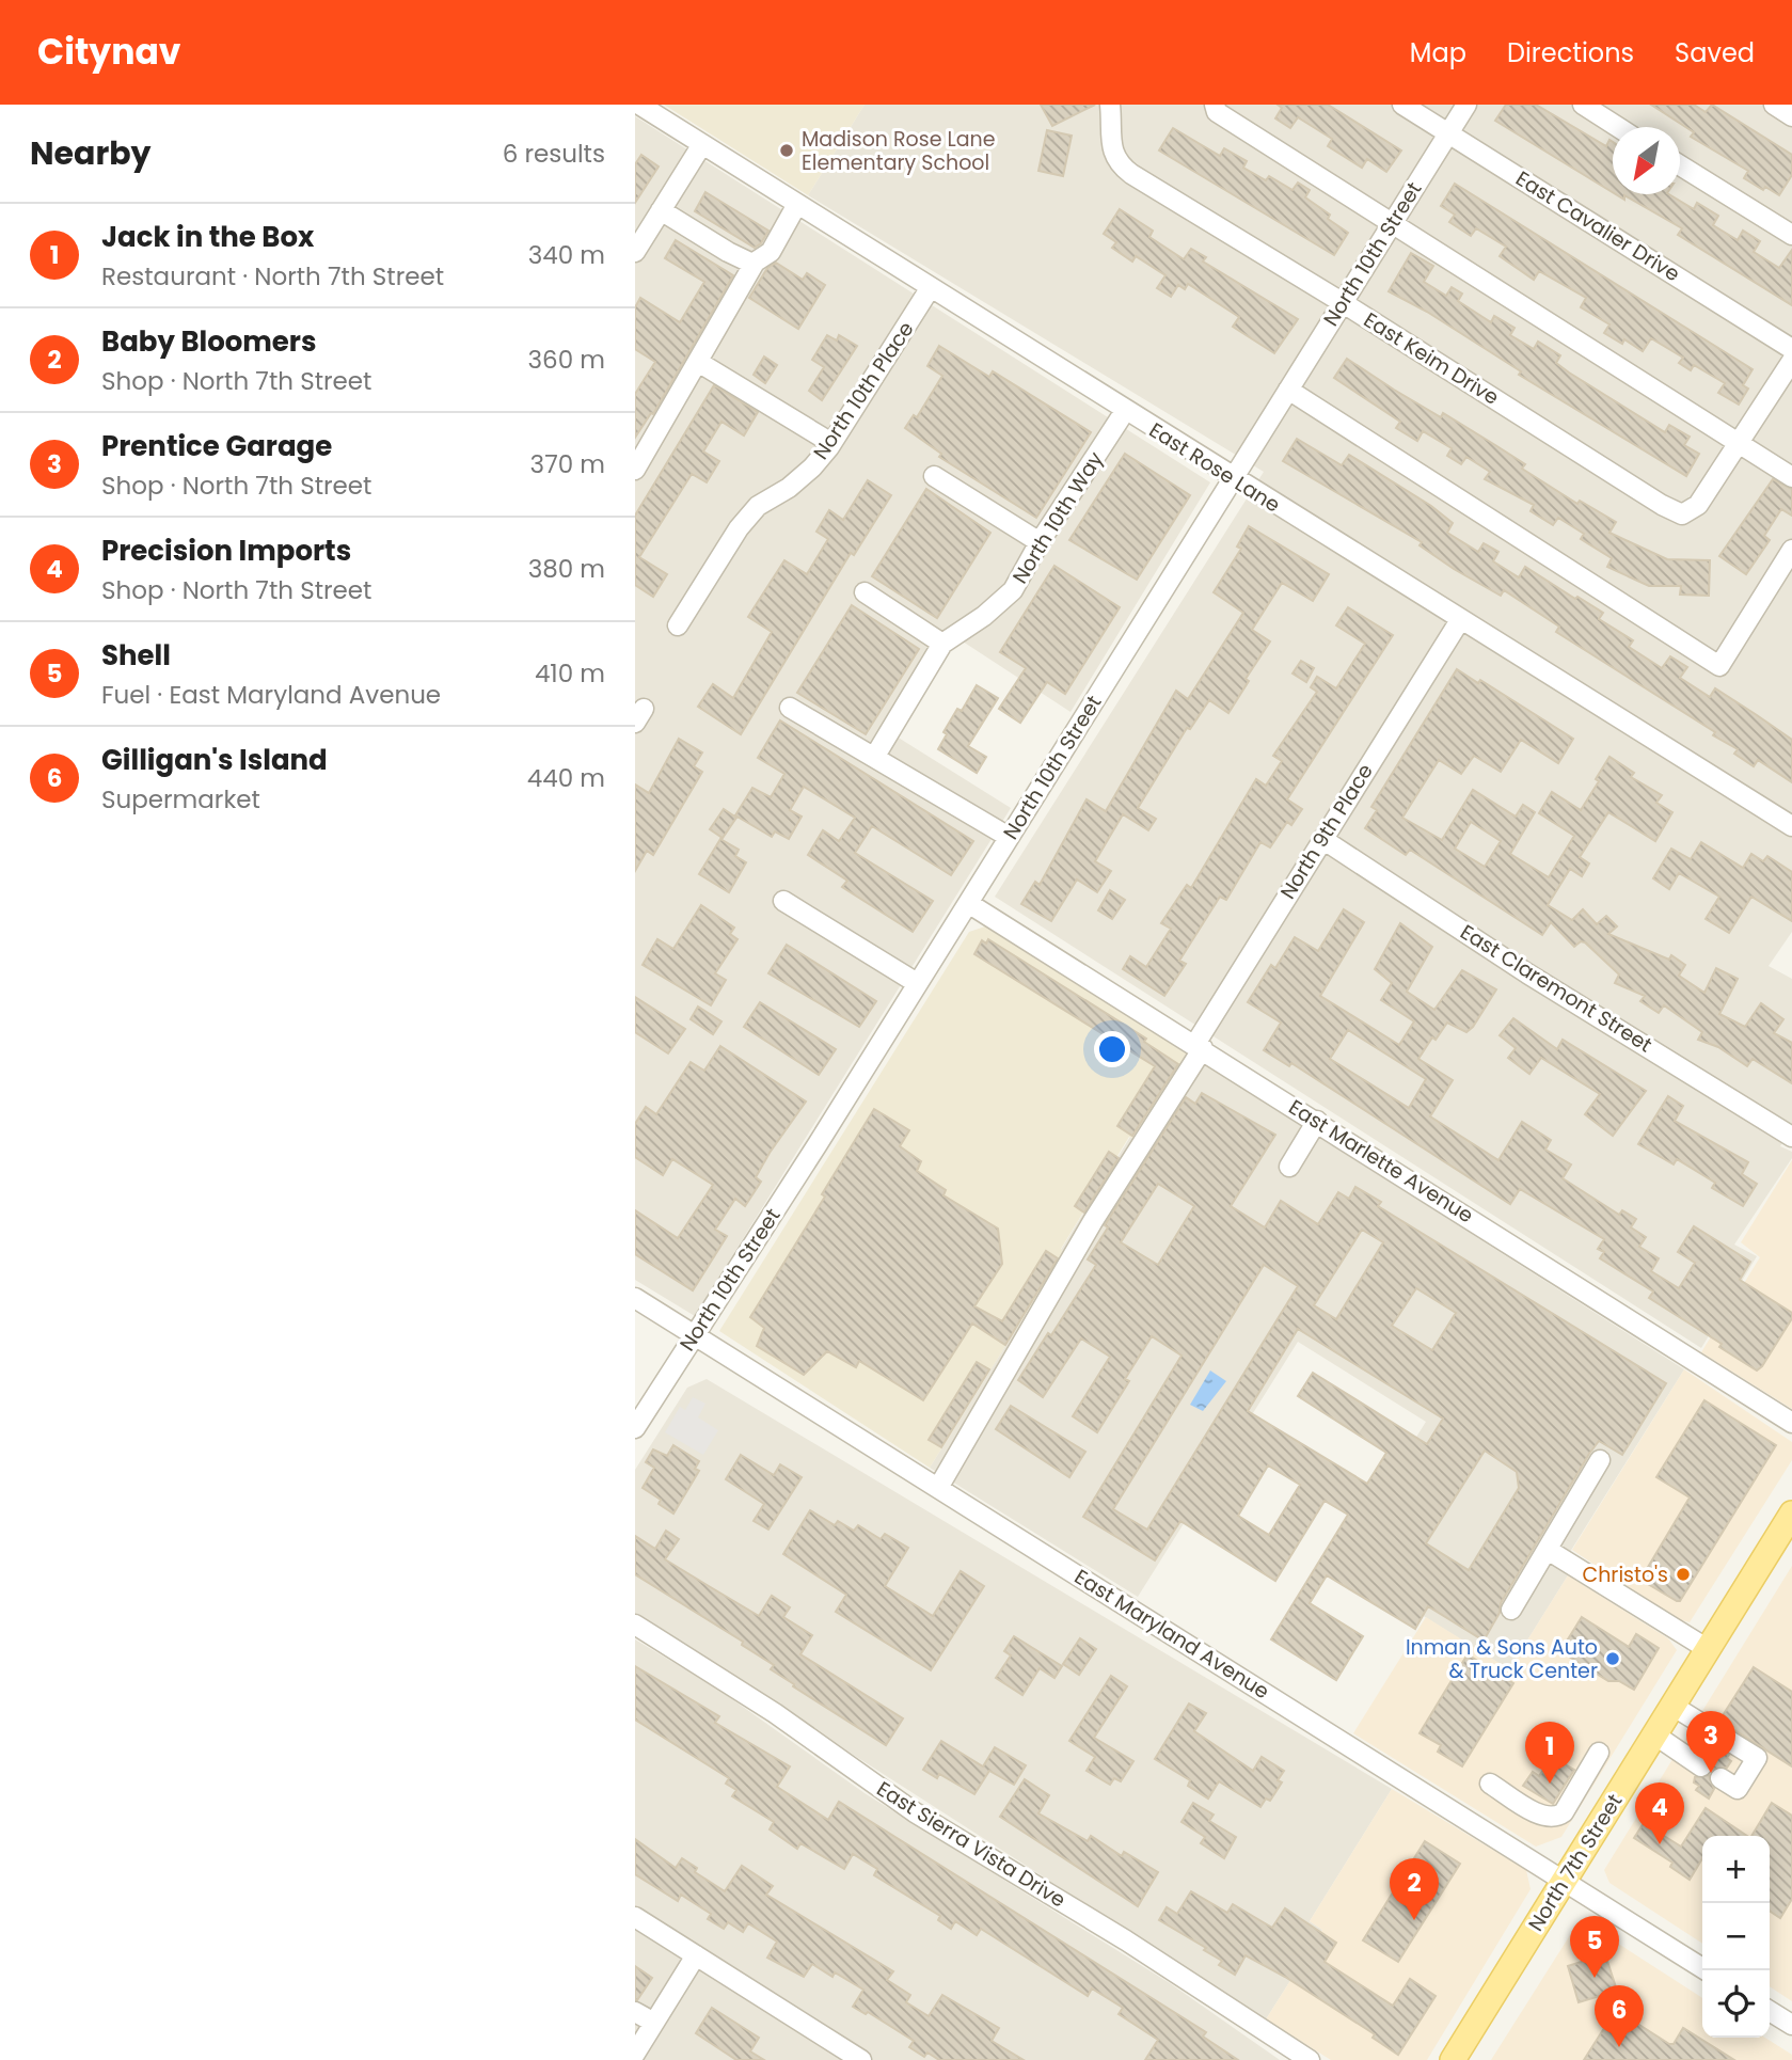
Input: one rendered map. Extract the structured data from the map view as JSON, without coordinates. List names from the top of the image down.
{
  "streets": {
    "main road": ["North 7th Street"],
    "street": [
      "East Cavalier Drive",
      "North 10th Street",
      "East Keim Drive",
      "North 10th Place",
      "East Rose Lane",
      "North 10th Way",
      "North 9th Place",
      "East Claremont Street",
      "East Marlette Avenue",
      "East Maryland Avenue",
      "East Sierra Vista Drive"
    ]
  },
  "crossings": [
    ["East Cavalier Drive", "North 10th Street"],
    ["North 10th Street", "East Keim Drive"],
    ["North 10th Street", "East Rose Lane"],
    ["North 10th Street", "East Marlette Avenue"],
    ["North 10th Street", "East Maryland Avenue"],
    ["North 10th Place", "East Rose Lane"],
    ["East Rose Lane", "North 10th Way"],
    ["East Rose Lane", "North 9th Place"],
    ["North 9th Place", "East Claremont Street"],
    ["North 9th Place", "East Marlette Avenue"],
    ["North 9th Place", "East Maryland Avenue"],
    ["East Maryland Avenue", "North 7th Street"]
  ],
  "places": ["Madison Rose Lane Elementary School", "Christo's", "Inman & Sons Auto & Truck Center"],
  "north": "bottom left",
  "page": {
    "header": "Citynav",
    "nav": ["Map", "Directions", "Saved"],
    "heading": ["Nearby", "6 results"],
    "list": [
      {
        "mark": "1",
        "name": "Jack in the Box",
        "note": "Restaurant · North 7th Street",
        "value": "340 m"
      },
      {
        "mark": "2",
        "name": "Baby Bloomers",
        "note": "Shop · North 7th Street",
        "value": "360 m"
      },
      {
        "mark": "3",
        "name": "Prentice Garage",
        "note": "Shop · North 7th Street",
        "value": "370 m"
      },
      {
        "mark": "4",
        "name": "Precision Imports",
        "note": "Shop · North 7th Street",
        "value": "380 m"
      },
      {
        "mark": "5",
        "name": "Shell",
        "note": "Fuel · East Maryland Avenue",
        "value": "410 m"
      },
      {
        "mark": "6",
        "name": "Gilligan's Island",
        "note": "Supermarket",
        "value": "440 m"
      }
    ],
    "pins": [
      "3",
      "1",
      "4",
      "2",
      "5",
      "6"
    ],
    "map_buttons": ["+", "−"]
  }
}
